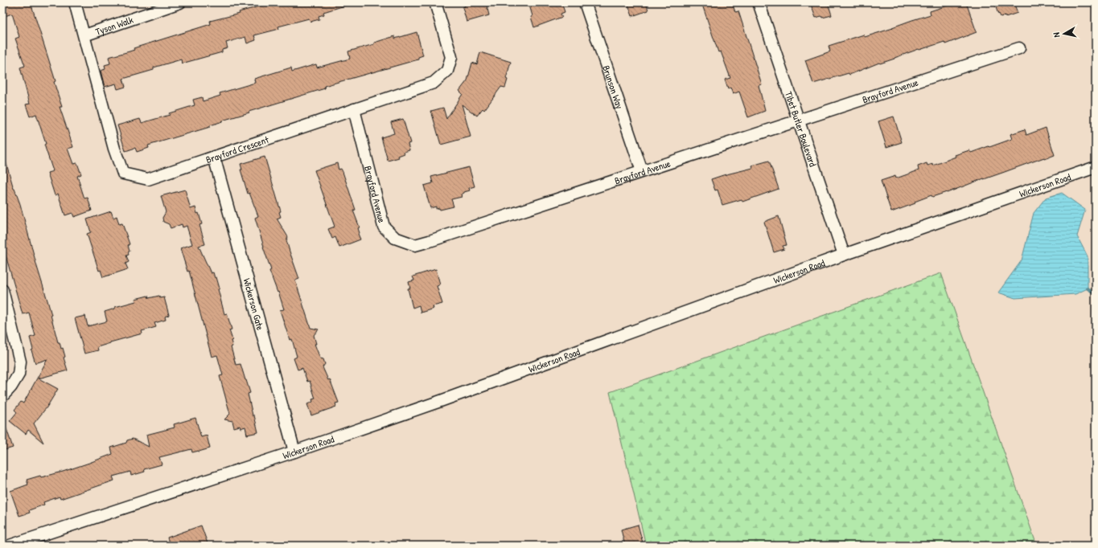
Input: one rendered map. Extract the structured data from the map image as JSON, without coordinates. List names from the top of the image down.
{
  "streets": {
    "street": [
      "Tyson Walk",
      "Brunson Way",
      "Brayford Avenue",
      "Tibet Butler Boulevard",
      "Brayford Crescent",
      "Wickerson Road",
      "Wickerson Gate"
    ]
  },
  "crossings": [
    ["Tyson Walk", "Brayford Crescent"],
    ["Brunson Way", "Brayford Avenue"],
    ["Brayford Avenue", "Tibet Butler Boulevard"],
    ["Brayford Avenue", "Brayford Crescent"],
    ["Tibet Butler Boulevard", "Wickerson Road"],
    ["Brayford Crescent", "Wickerson Gate"],
    ["Wickerson Road", "Wickerson Gate"]
  ],
  "north": "left"
}
